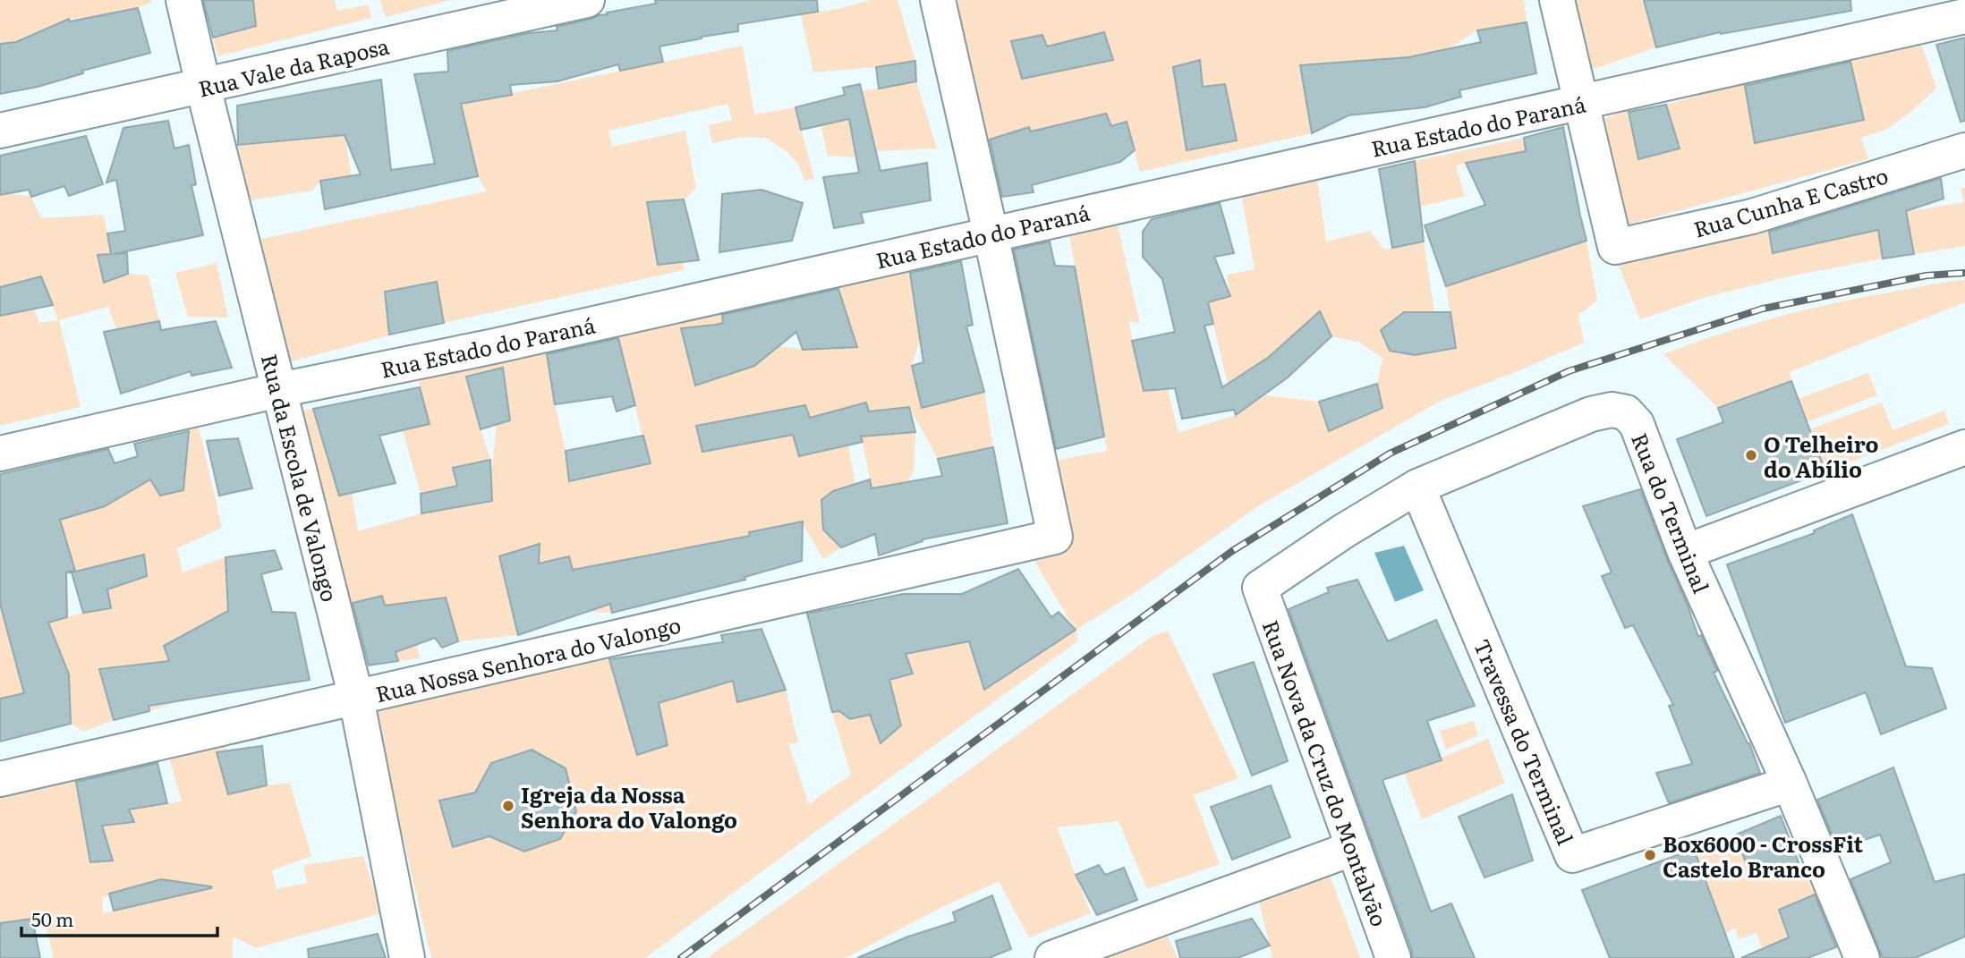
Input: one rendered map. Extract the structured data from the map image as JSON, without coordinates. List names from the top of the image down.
{
  "streets": {
    "street": [
      "Rua Vale da Raposa",
      "Rua Estado do Paraná",
      "Rua Cunha E Castro",
      "Rua da Escola de Valongo",
      "Rua do Terminal",
      "Rua Nossa Senhora do Valongo",
      "Travessa do Terminal",
      "Rua Nova da Cruz do Montalvão"
    ]
  },
  "crossings": [
    ["Rua Vale da Raposa", "Rua da Escola de Valongo"],
    ["Rua Estado do Paraná", "Rua Cunha E Castro"],
    ["Rua Estado do Paraná", "Rua da Escola de Valongo"],
    ["Rua Estado do Paraná", "Rua Nossa Senhora do Valongo"],
    ["Rua da Escola de Valongo", "Rua Nossa Senhora do Valongo"],
    ["Rua do Terminal", "Travessa do Terminal"],
    ["Rua do Terminal", "Rua Nova da Cruz do Montalvão"]
  ],
  "places": ["O Telheiro do Abílio", "Igreja da Nossa Senhora do Valongo", "Box6000 - CrossFit Castelo Branco"],
  "scale_bar": "50 m"
}
